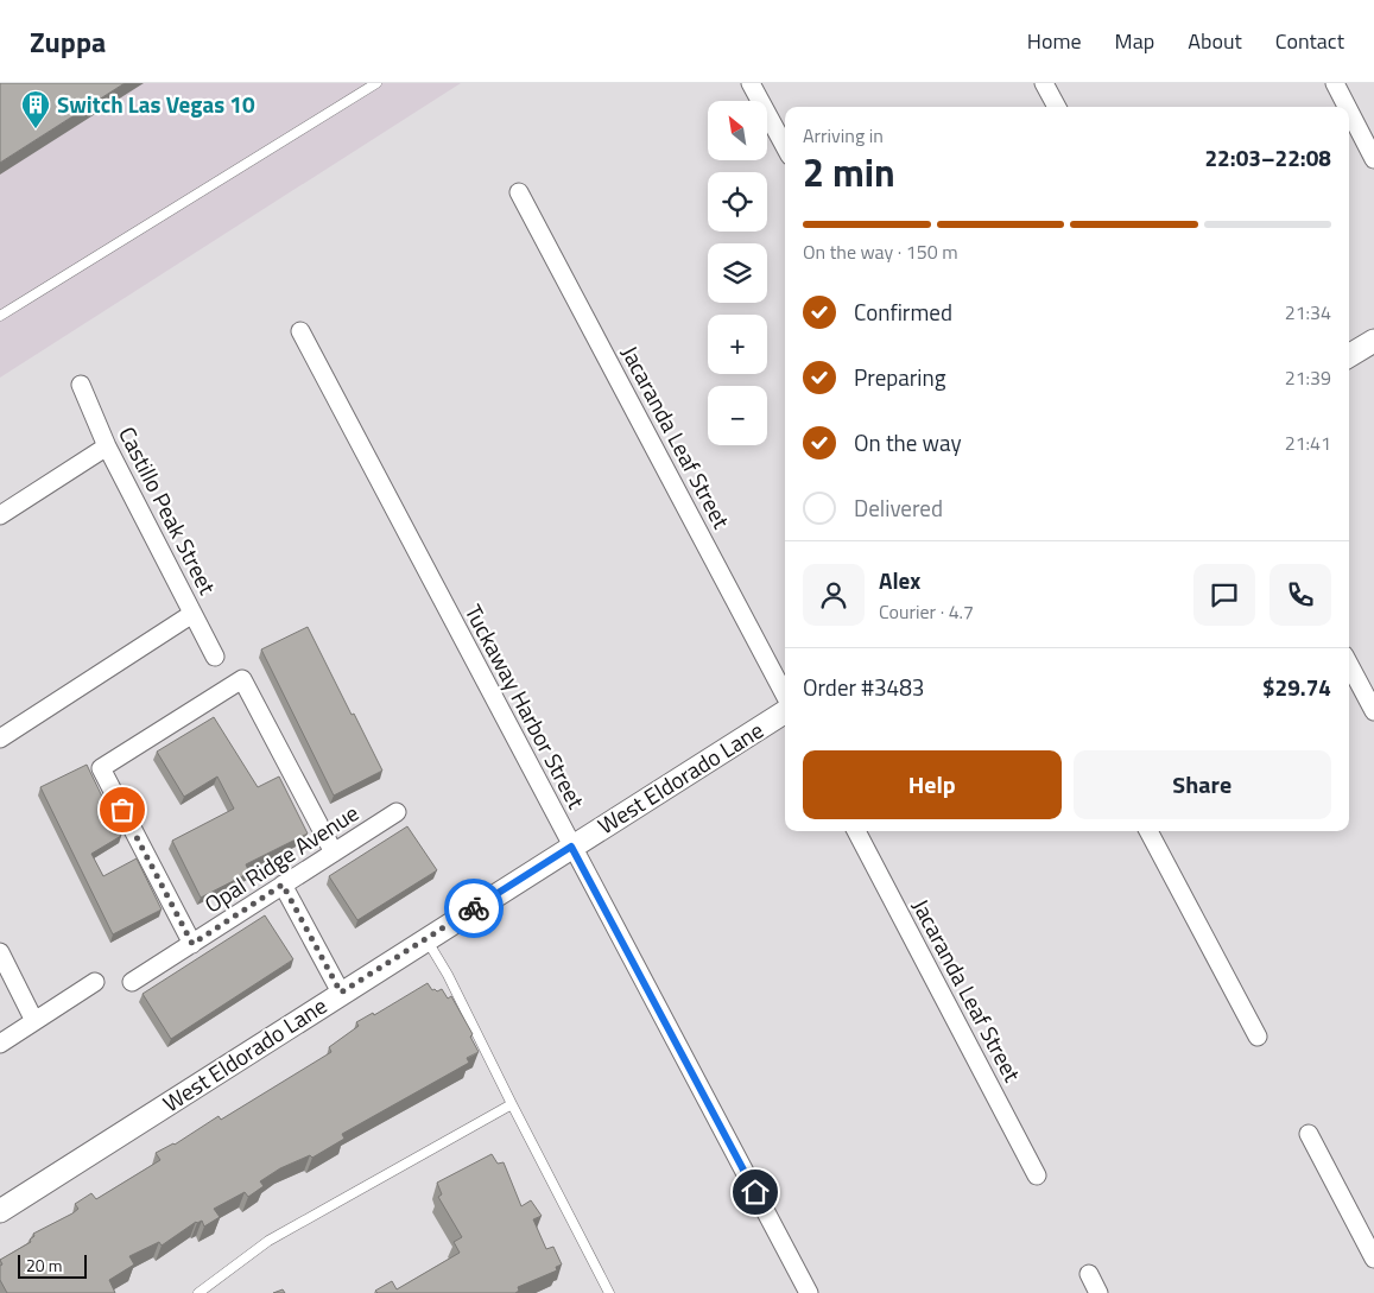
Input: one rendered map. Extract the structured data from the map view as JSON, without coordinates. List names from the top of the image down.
{
  "streets": {
    "street": [
      "Jacaranda Leaf Street",
      "Castillo Peak Street",
      "Tuckaway Harbor Street",
      "West Eldorado Lane",
      "Opal Ridge Avenue"
    ]
  },
  "crossings": [
    ["Tuckaway Harbor Street", "West Eldorado Lane"]
  ],
  "places": {
    "building": ["Switch Las Vegas 10"]
  },
  "scale_bar": "20 m",
  "north": "top left",
  "page": {
    "header": "Zuppa",
    "nav": [
      "Home",
      "Map",
      "About",
      "Contact"
    ],
    "map_buttons": ["+", "−"],
    "heading": ["2 min", "Arriving in", "22:03–22:08"],
    "panel": [
      "Alex",
      "Courier · 4.7",
      "Order #3483",
      "$29.74"
    ],
    "bar": "On the way · 150 m",
    "list": [
      ["Confirmed", "21:34"],
      ["Preparing", "21:39"],
      ["On the way", "21:41"],
      "Delivered"
    ],
    "buttons": ["Help", "Share"],
    "scale": "20 m"
  }
}
